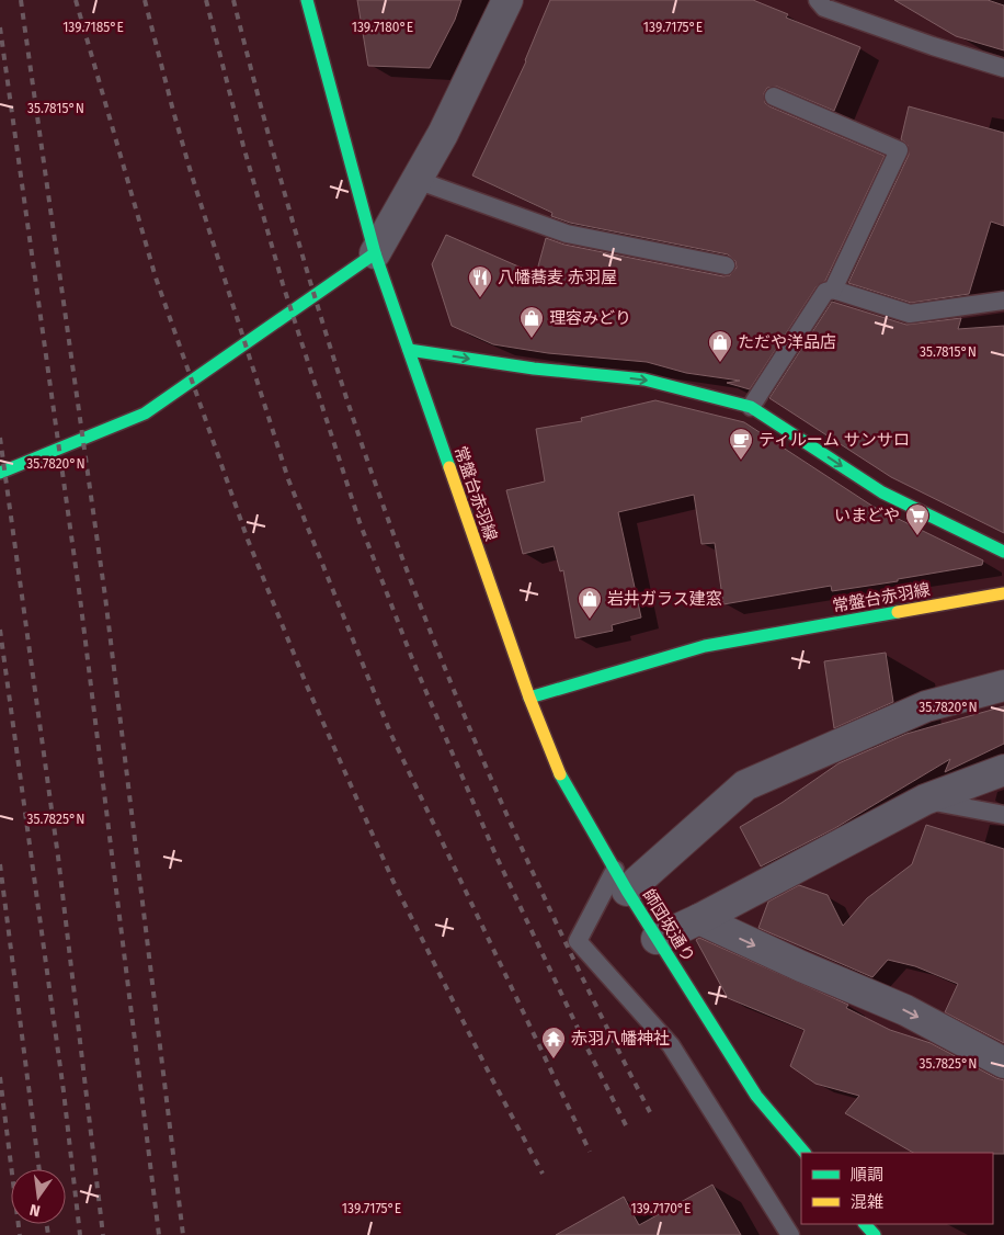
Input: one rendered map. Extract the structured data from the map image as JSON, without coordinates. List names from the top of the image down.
{
  "streets": {
    "street": ["常盤台赤羽線", "師団坂通り"]
  },
  "crossings": [
    ["常盤台赤羽線", "師団坂通り"]
  ],
  "places": {
    "restaurant": ["八幡蕎麦 赤羽屋"],
    "shop": ["理容みどり", "ただや洋品店", "岩井ガラス建窓"],
    "cafe": ["ティルーム サンサロ"],
    "supermarket": ["いまどや"],
    "temple": ["赤羽八幡神社"]
  },
  "legend": ["順調", "混雑"],
  "north": "bottom",
  "coordinates": [
    "139.7185°E",
    "139.7180°E",
    "139.7175°E",
    "35.7815°N",
    "35.7820°N",
    "35.7825°N",
    "139.7170°E"
  ]
}
